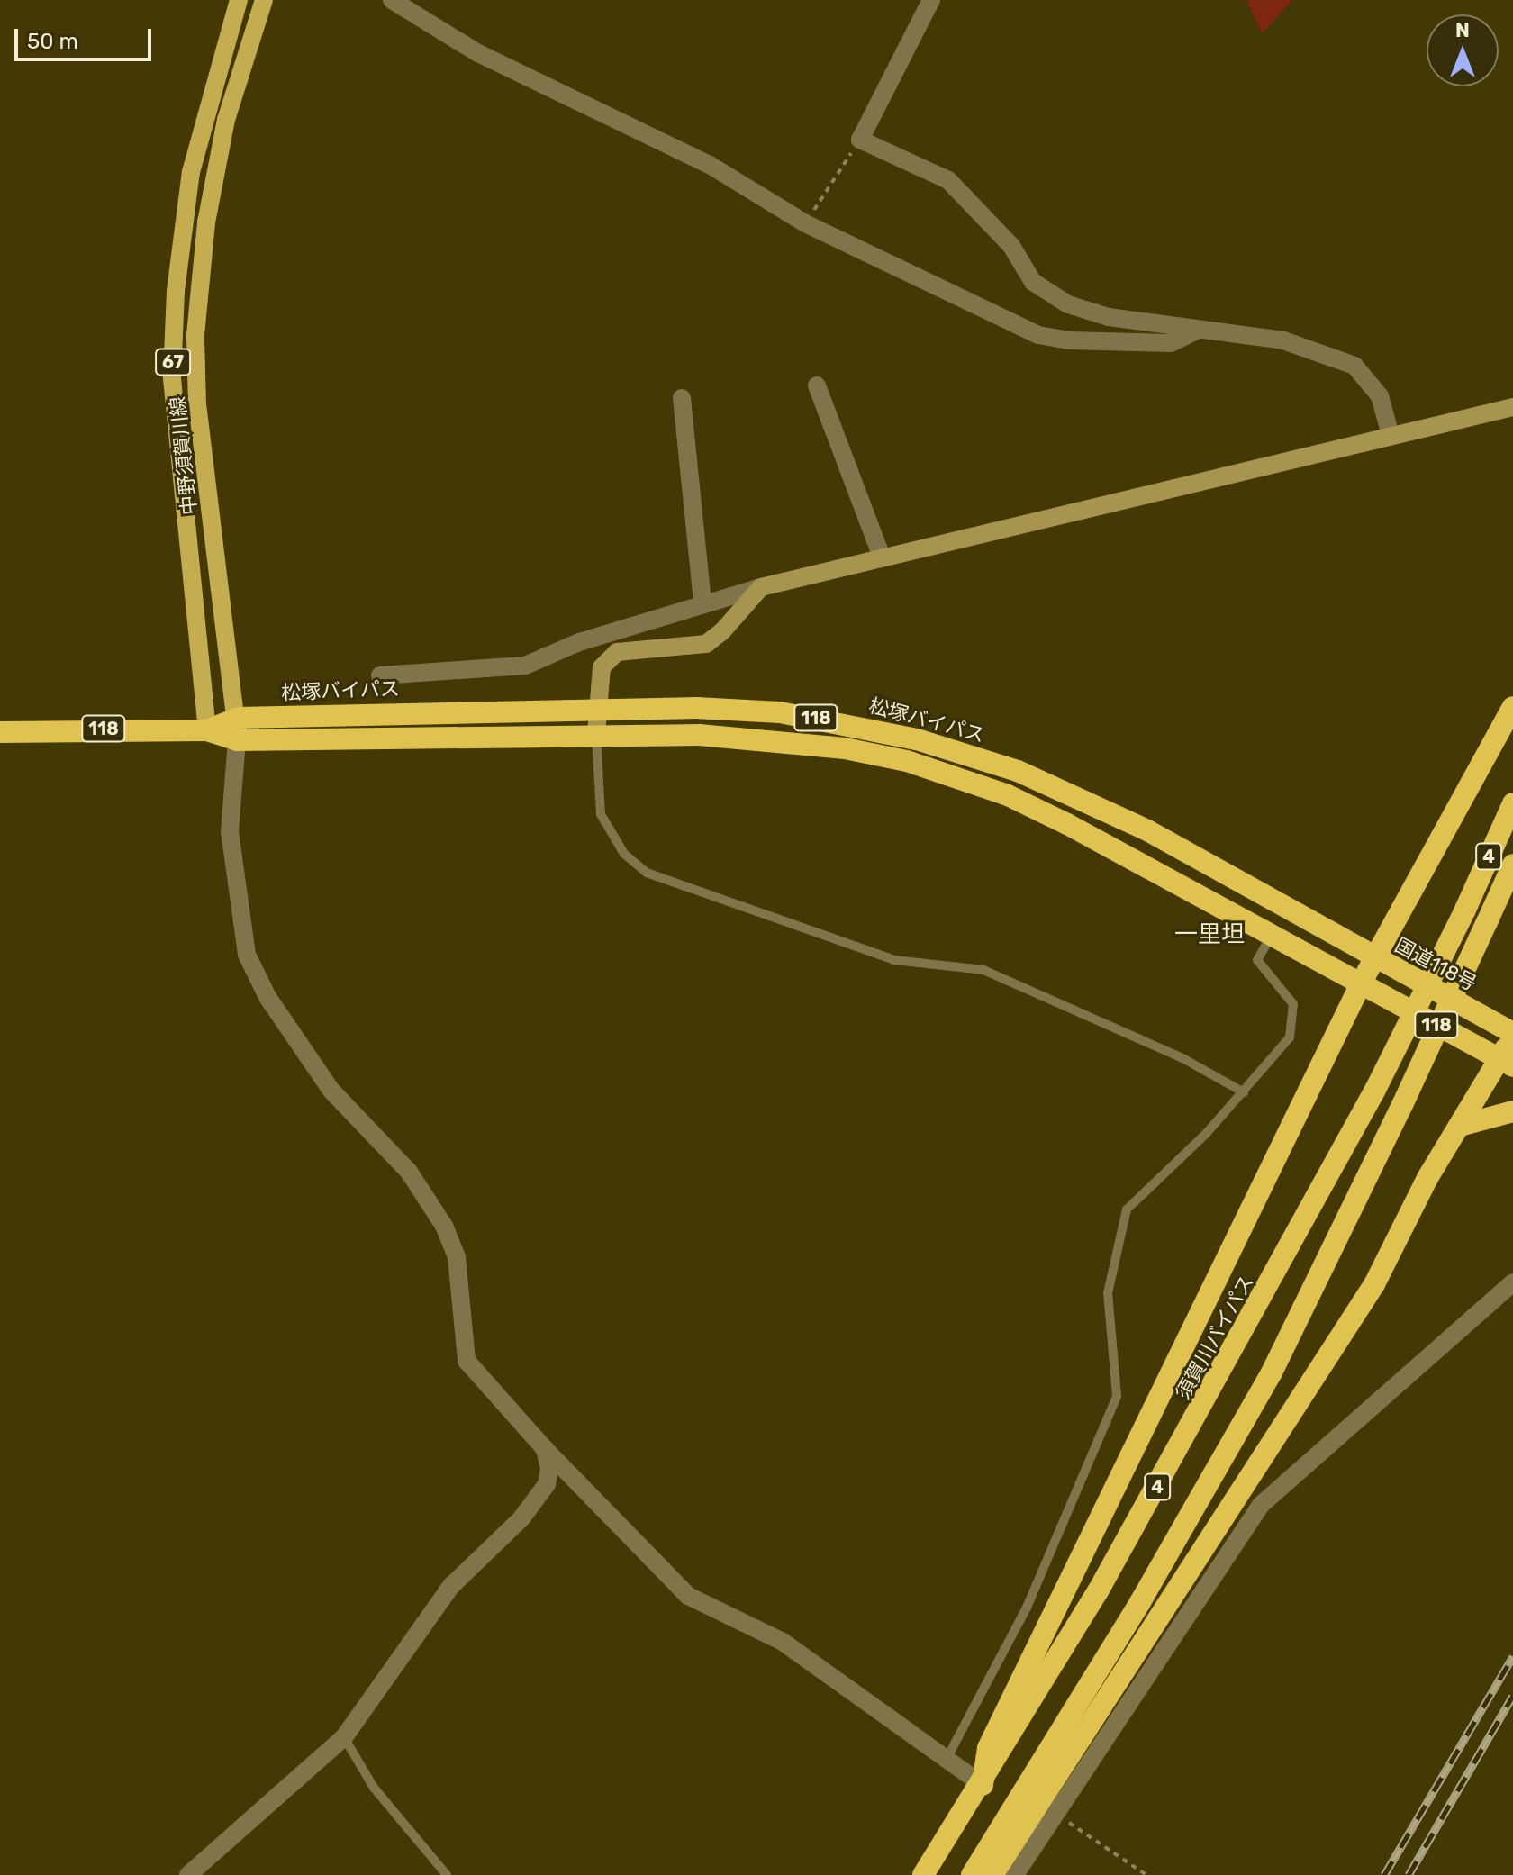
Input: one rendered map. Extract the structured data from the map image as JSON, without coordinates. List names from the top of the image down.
{
  "streets": {
    "highway": [
      "松塚バイパス",
      "118",
      "4",
      "国道118号",
      "須賀川バイパス"
    ],
    "main road": ["67", "中野須賀川線"]
  },
  "crossings": [
    ["中野須賀川線", "松塚バイパス"],
    ["松塚バイパス", "118"],
    ["松塚バイパス", "国道118号"]
  ],
  "districts": ["一里坦"],
  "scale_bar": "50 m",
  "north": "top"
}
